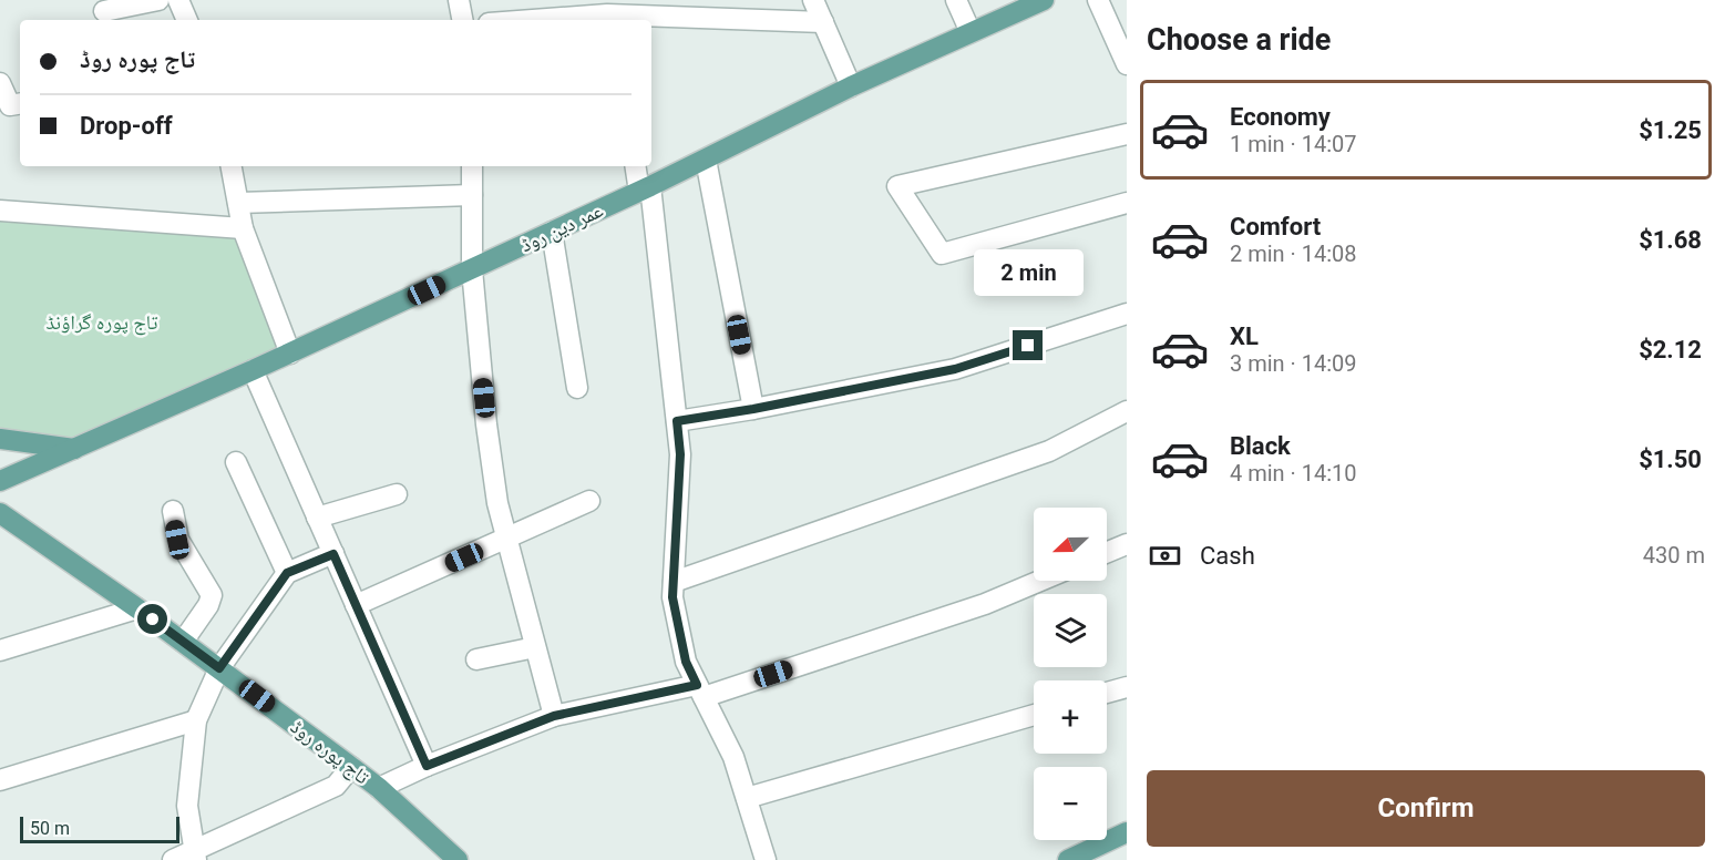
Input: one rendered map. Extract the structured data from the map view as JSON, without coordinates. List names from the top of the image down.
{
  "streets": {
    "main road": ["عمر دین روڈ", "تاج پورہ روڈ"]
  },
  "parks": ["تاج پورہ گراؤنڈ"],
  "scale_bar": "50 m",
  "north": "left",
  "page": {
    "heading": "Choose a ride",
    "banner": ["تاج پورہ روڈ", "Drop-off"],
    "list": [
      {
        "name": "Economy",
        "note": "1 min · 14:07",
        "value": "$1.25"
      },
      {
        "name": "Comfort",
        "note": "2 min · 14:08",
        "value": "$1.68"
      },
      {
        "name": "XL",
        "note": "3 min · 14:09",
        "value": "$2.12"
      },
      {
        "name": "Black",
        "note": "4 min · 14:10",
        "value": "$1.50"
      }
    ],
    "bubble": "2 min",
    "map_buttons": ["+", "−"],
    "pay": ["Cash", "430 m"],
    "buttons": "Confirm",
    "scale": "50 m"
  }
}
